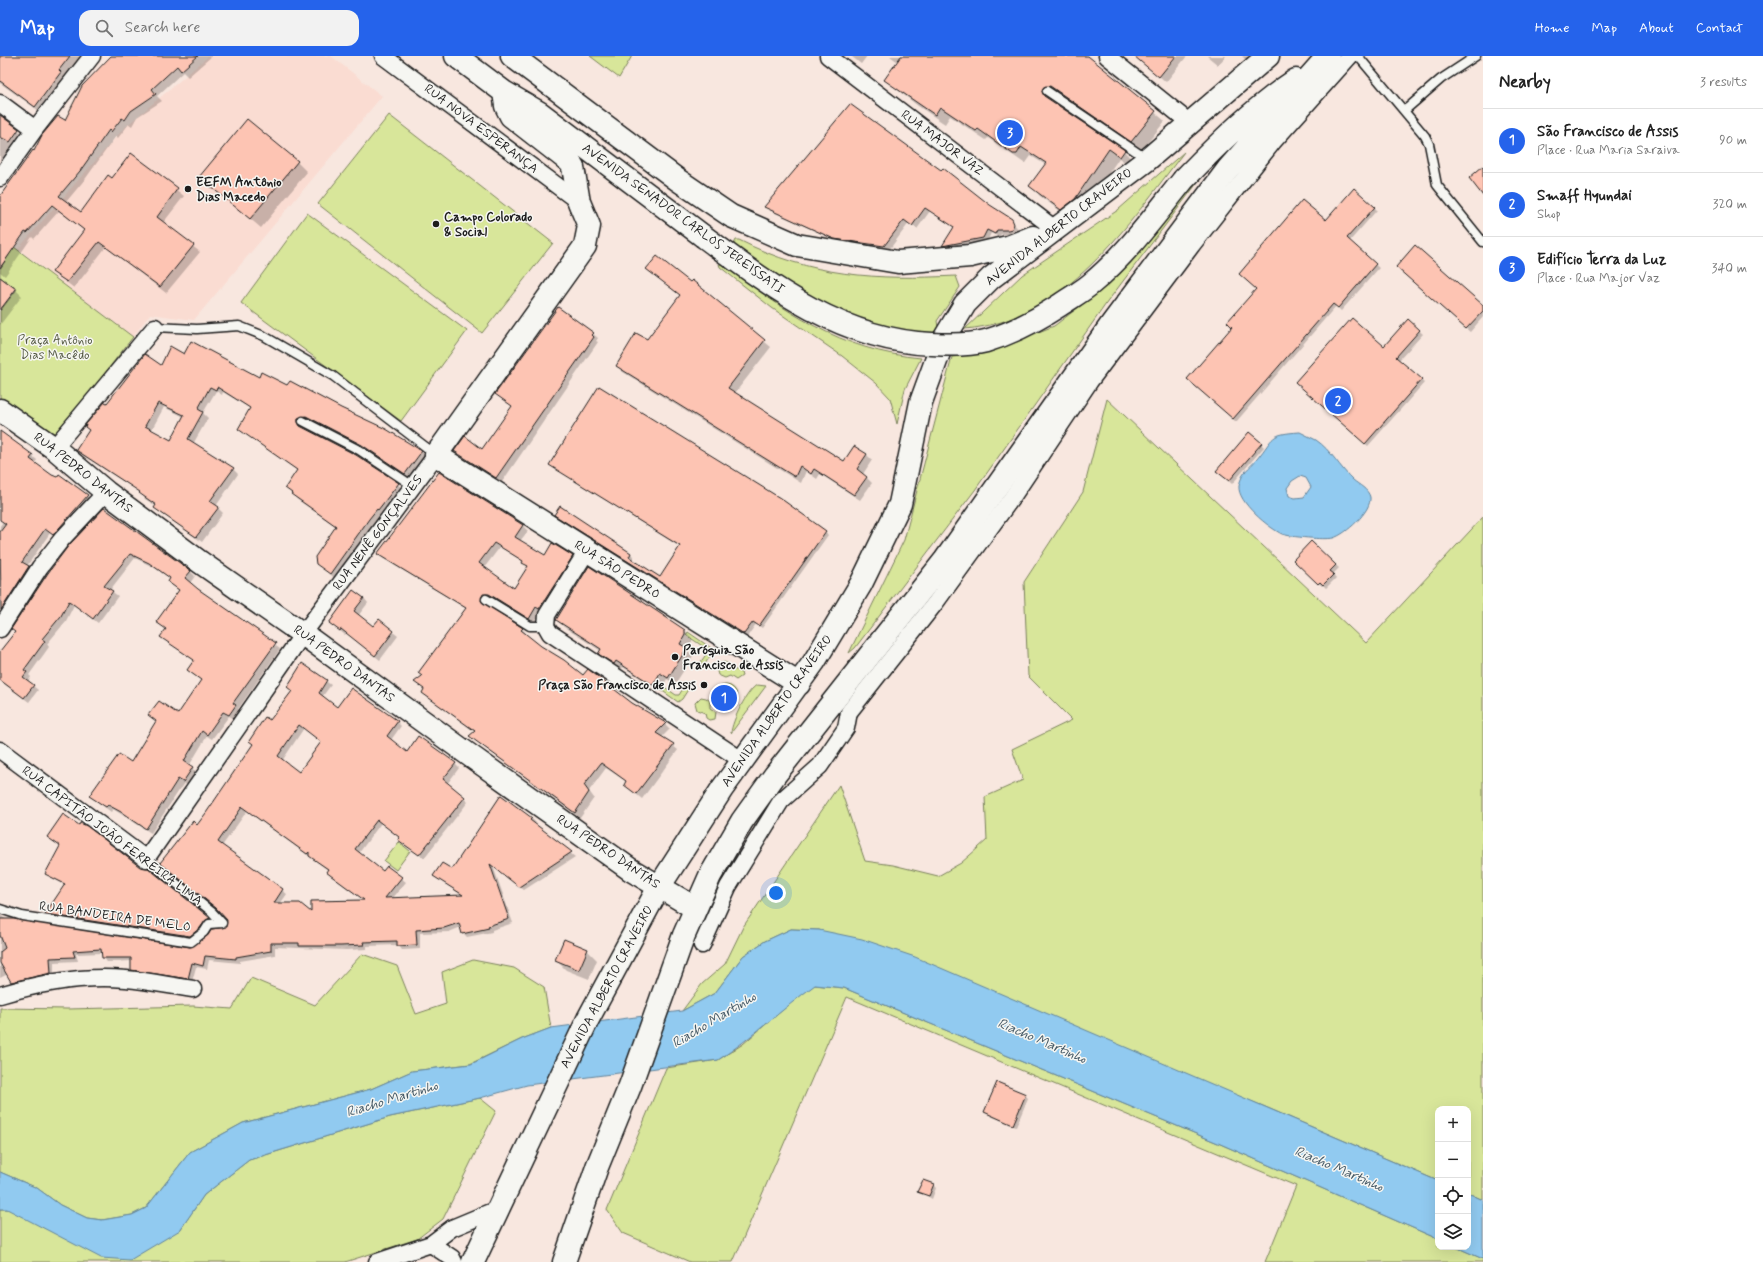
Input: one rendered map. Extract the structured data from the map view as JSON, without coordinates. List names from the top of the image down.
{
  "streets": {
    "main road": [
      "AVENIDA SENADOR CARLOS JEREISSATI",
      "AVENIDA ALBERTO CRAVEIRO",
      "RUA PEDRO DANTAS",
      "RUA NENÊ GONÇALVES",
      "RUA SÃO PEDRO"
    ],
    "street": ["RUA NOVA ESPERANÇA", "RUA MAJOR VAZ", "RUA CAPITÃO JOÃO FERREIRA LIMA"],
    "lane": ["RUA BANDEIRA DE MELO"]
  },
  "crossings": [
    ["RUA NOVA ESPERANÇA", "RUA NENÊ GONÇALVES"],
    ["RUA MAJOR VAZ", "AVENIDA ALBERTO CRAVEIRO"],
    ["AVENIDA SENADOR CARLOS JEREISSATI", "RUA NENÊ GONÇALVES"],
    ["AVENIDA ALBERTO CRAVEIRO", "RUA PEDRO DANTAS"],
    ["AVENIDA ALBERTO CRAVEIRO", "RUA SÃO PEDRO"],
    ["RUA PEDRO DANTAS", "RUA NENÊ GONÇALVES"],
    ["RUA NENÊ GONÇALVES", "RUA SÃO PEDRO"],
    ["RUA NENÊ GONÇALVES", "RUA CAPITÃO JOÃO FERREIRA LIMA"],
    ["RUA CAPITÃO JOÃO FERREIRA LIMA", "RUA BANDEIRA DE MELO"]
  ],
  "water": ["Riacho Martinho"],
  "parks": ["Praça Antônio Dias Macêdo"],
  "places": [
    "EEFM Antônio Dias Macedo",
    "Campo Colorado & Social",
    "Paróquia São Francisco de Assis",
    "Praça São Francisco de Assis"
  ],
  "page": {
    "header": "Map",
    "search": "Search here",
    "nav": [
      "Home",
      "Map",
      "About",
      "Contact"
    ],
    "heading": ["Nearby", "3 results"],
    "list": [
      {
        "mark": "1",
        "name": "São Francisco de Assis",
        "note": "Place · Rua Maria Saraiva",
        "value": "90 m"
      },
      {
        "mark": "2",
        "name": "Smaff Hyundai",
        "note": "Shop",
        "value": "320 m"
      },
      {
        "mark": "3",
        "name": "Edifício Terra da Luz",
        "note": "Place · Rua Major Vaz",
        "value": "340 m"
      }
    ],
    "pins": ["3", "2", "1"],
    "map_buttons": ["+", "−"]
  }
}
